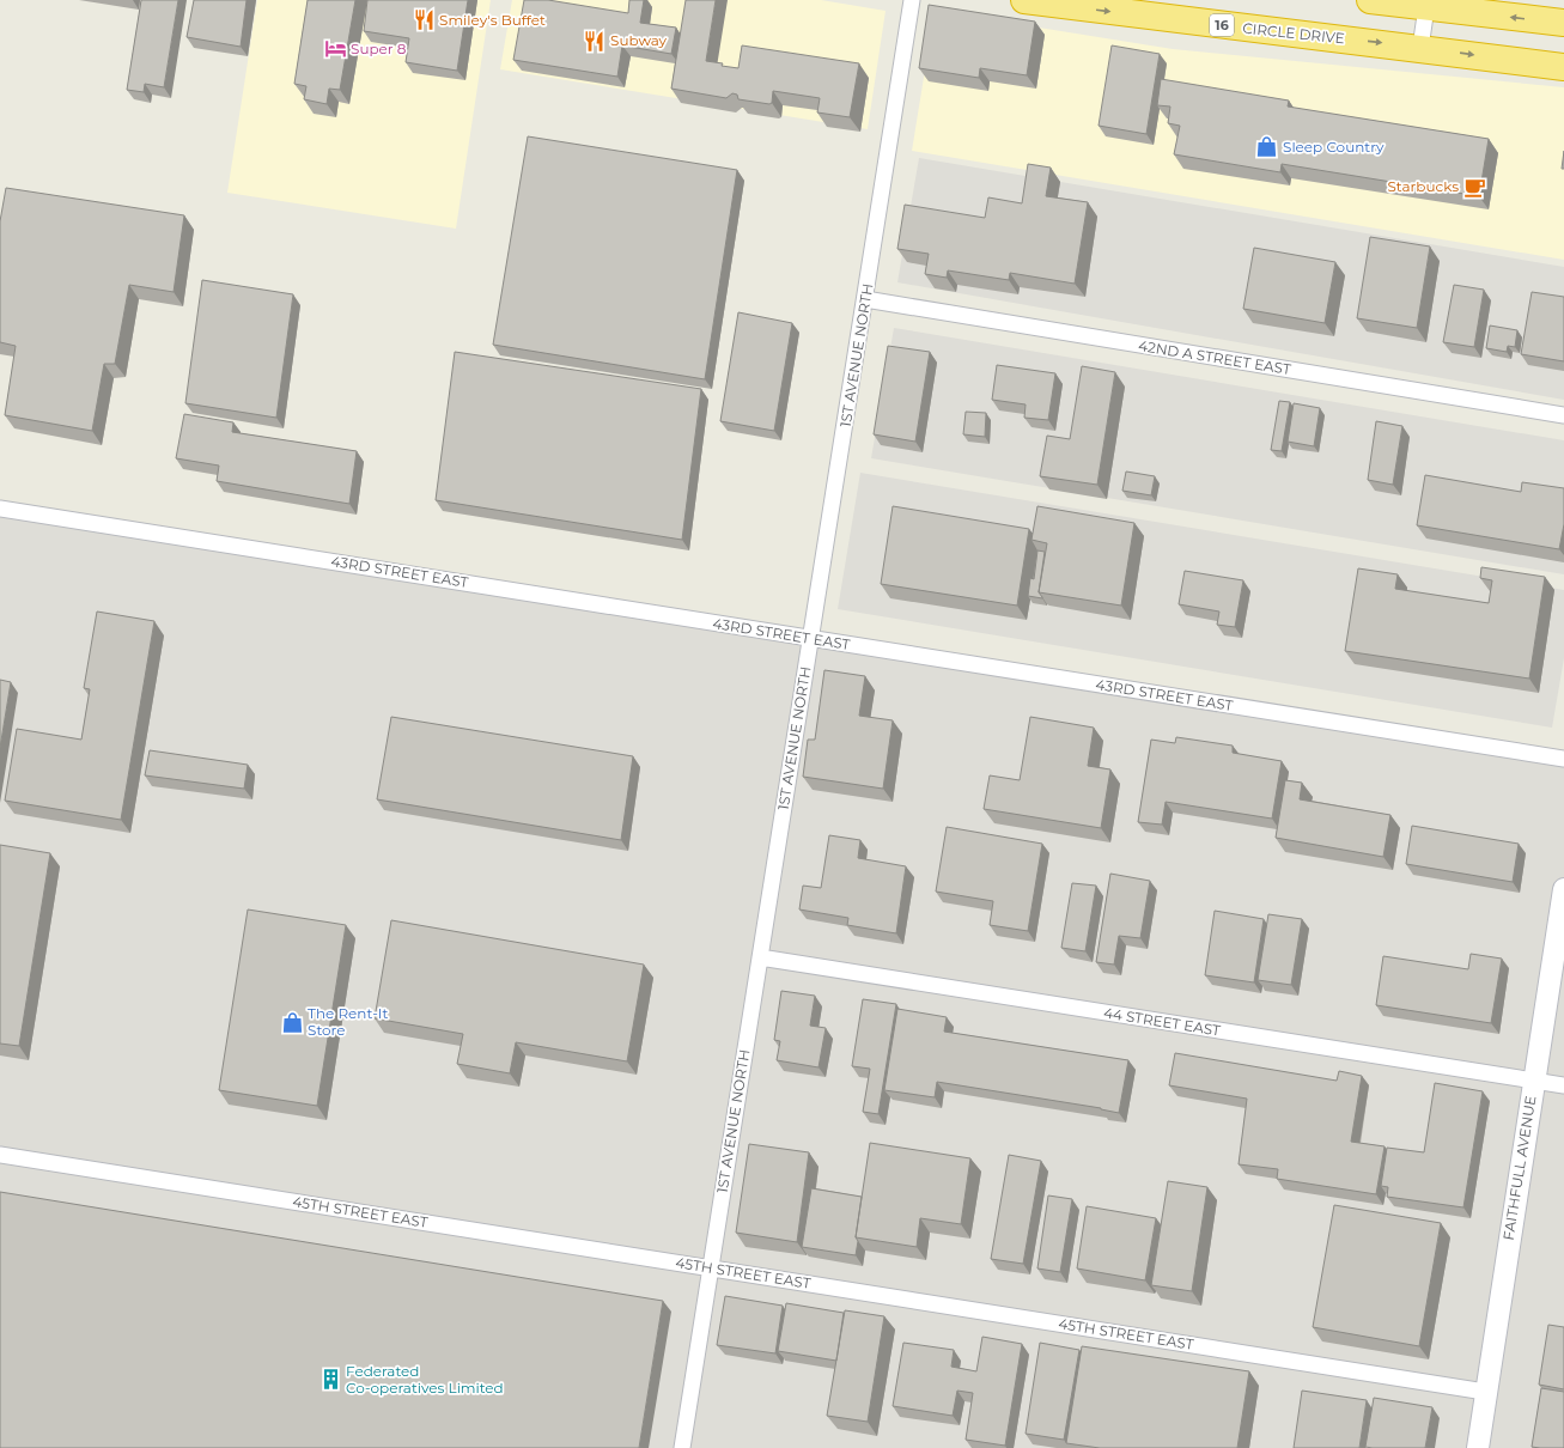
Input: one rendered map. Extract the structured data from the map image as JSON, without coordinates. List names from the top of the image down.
{
  "streets": {
    "highway": ["16", "CIRCLE DRIVE"],
    "street": [
      "1ST AVENUE NORTH",
      "42ND A STREET EAST",
      "43RD STREET EAST",
      "44 STREET EAST",
      "FAITHFULL AVENUE",
      "45TH STREET EAST"
    ]
  },
  "crossings": [
    ["1ST AVENUE NORTH", "42ND A STREET EAST"],
    ["1ST AVENUE NORTH", "43RD STREET EAST"],
    ["1ST AVENUE NORTH", "44 STREET EAST"],
    ["1ST AVENUE NORTH", "45TH STREET EAST"],
    ["44 STREET EAST", "FAITHFULL AVENUE"],
    ["FAITHFULL AVENUE", "45TH STREET EAST"]
  ],
  "places": {
    "restaurant": ["Smiley's Buffet", "Subway"],
    "hotel": ["Super 8"],
    "shop": ["Sleep Country", "The Rent-It Store"],
    "cafe": ["Starbucks"],
    "building": ["Federated Co-operatives Limited"]
  }
}
